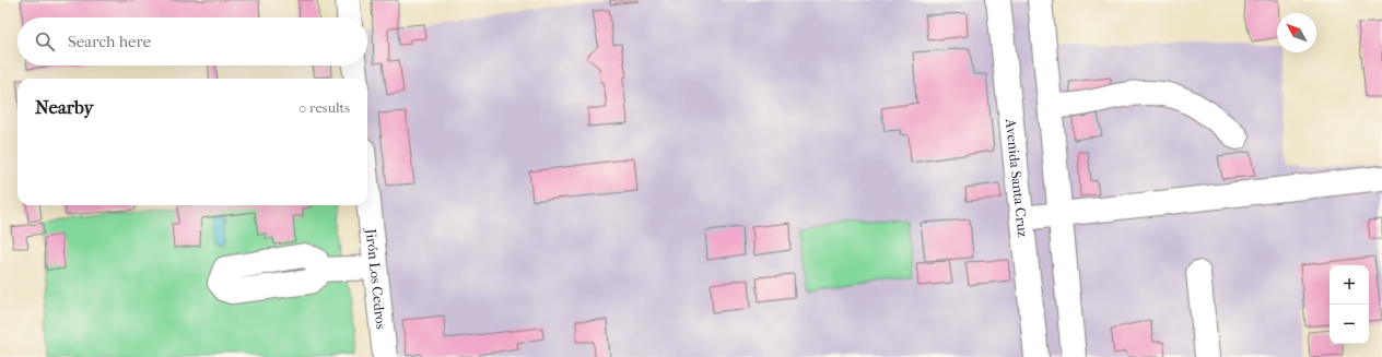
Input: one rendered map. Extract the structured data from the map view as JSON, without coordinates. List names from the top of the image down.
{
  "streets": {
    "street": ["Avenida Santa Cruz", "Jirón Los Cedros"]
  },
  "north": "top left",
  "page": {
    "search": "Search here",
    "heading": ["Nearby", "0 results"],
    "map_buttons": ["+", "−"]
  }
}
